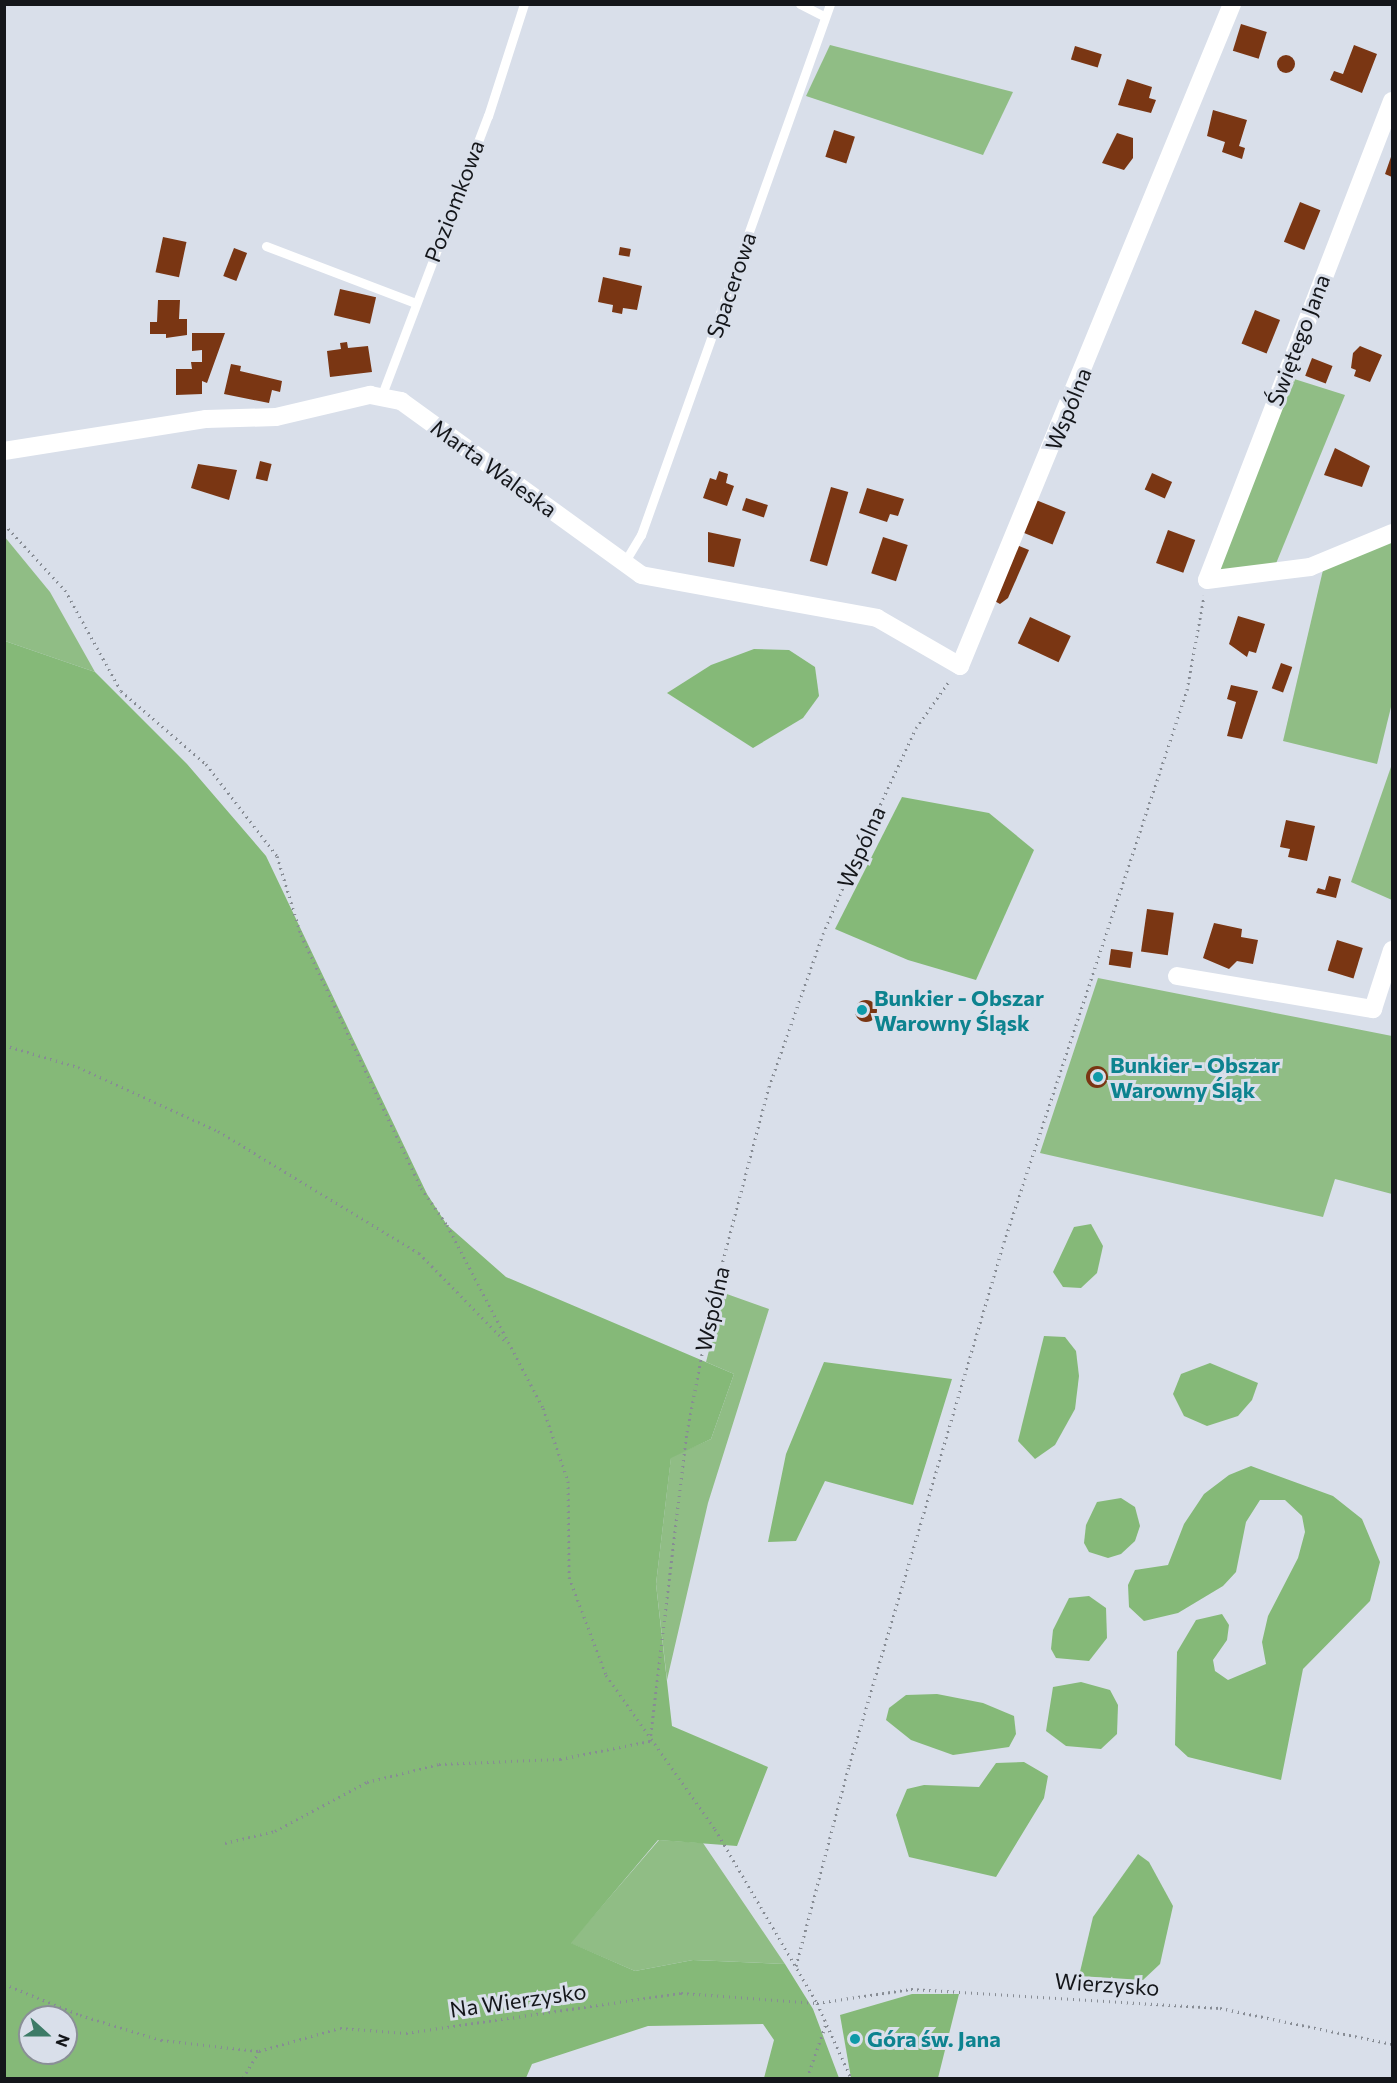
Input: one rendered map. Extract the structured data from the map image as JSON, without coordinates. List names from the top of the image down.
{
  "streets": {
    "street": ["Świętego Jana", "Wspólna", "Marta Waleska"],
    "lane": ["Poziomkowa", "Spacerowa"],
    "path": ["Wierzysko", "Na Wierzysko"]
  },
  "crossings": [
    ["Poziomkowa", "Marta Waleska"],
    ["Spacerowa", "Marta Waleska"],
    ["Wspólna", "Marta Waleska"],
    ["Wierzysko", "Na Wierzysko"]
  ],
  "places": ["Bunkier - Obszar Warowny Śląsk", "Bunkier - Obszar Warowny Śląk", "Góra św. Jana"],
  "north": "right"
}
